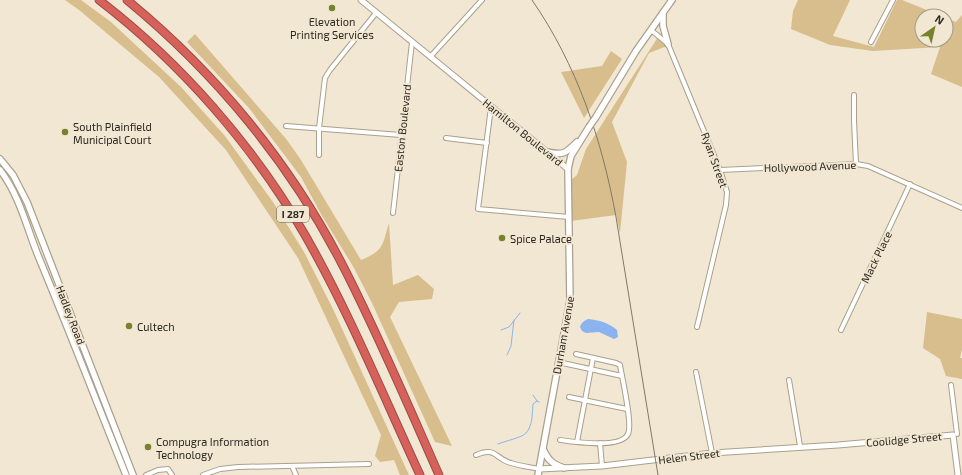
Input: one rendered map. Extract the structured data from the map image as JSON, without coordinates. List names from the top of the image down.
{
  "streets": {
    "highway": ["I 287"],
    "main road": ["Hamilton Boulevard", "Hadley Road", "Durham Avenue"],
    "street": [
      "Easton Boulevard",
      "Ryan Street",
      "Hollywood Avenue",
      "Mack Place",
      "Coolidge Street",
      "Helen Street"
    ]
  },
  "crossings": [
    ["Easton Boulevard", "Hamilton Boulevard"],
    ["Hamilton Boulevard", "Ryan Street"],
    ["Hamilton Boulevard", "Durham Avenue"],
    ["Ryan Street", "Hollywood Avenue"],
    ["Hollywood Avenue", "Mack Place"],
    ["Durham Avenue", "Helen Street"],
    ["Coolidge Street", "Helen Street"]
  ],
  "places": [
    "Elevation Printing Services",
    "South Plainfield Municipal Court",
    "Spice Palace",
    "Cultech",
    "Compugra Information Technology"
  ],
  "north": "top right"
}
